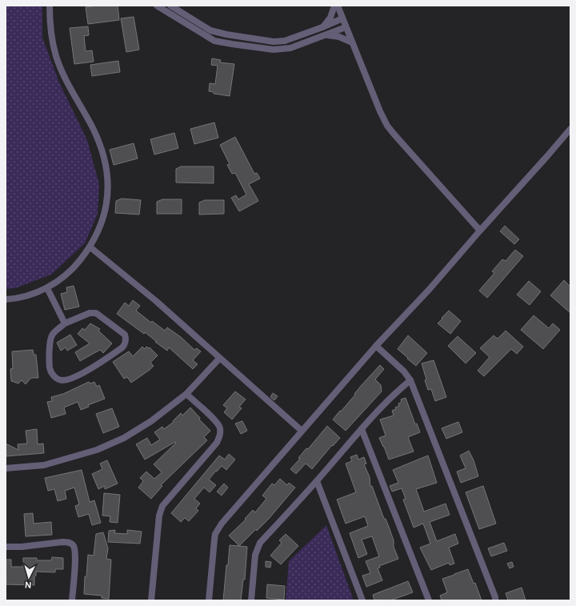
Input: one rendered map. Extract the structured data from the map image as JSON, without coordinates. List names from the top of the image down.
{
  "north": "bottom"
}
